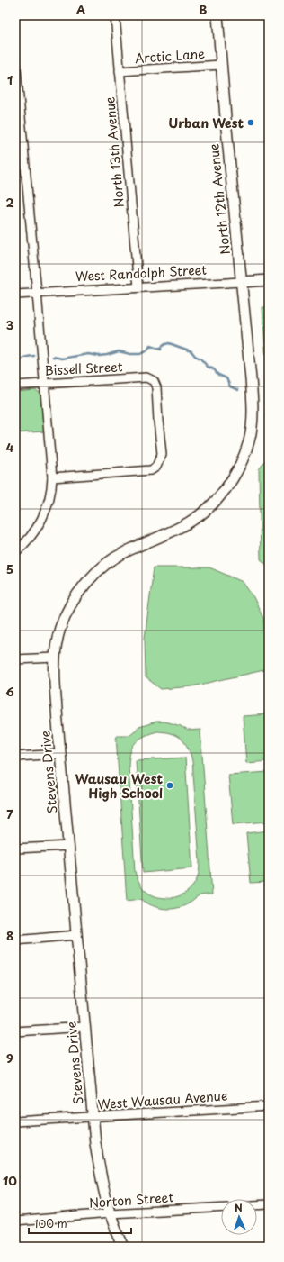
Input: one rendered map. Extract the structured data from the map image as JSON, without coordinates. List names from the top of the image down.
{
  "streets": {
    "street": [
      "Arctic Lane",
      "North 13th Avenue",
      "North 12th Avenue",
      "West Randolph Street",
      "Bissell Street",
      "Stevens Drive",
      "West Wausau Avenue",
      "Norton Street"
    ]
  },
  "crossings": [
    ["Arctic Lane", "North 13th Avenue"],
    ["Arctic Lane", "North 12th Avenue"],
    ["North 13th Avenue", "West Randolph Street"],
    ["North 12th Avenue", "West Randolph Street"],
    ["North 12th Avenue", "Stevens Drive"],
    ["Stevens Drive", "West Wausau Avenue"],
    ["Stevens Drive", "Norton Street"]
  ],
  "places": ["Urban West", "Wausau West High School"],
  "scale_bar": "100 m",
  "north": "top",
  "grid": {
    "columns": ["A", "B"],
    "rows": [
      "1",
      "2",
      "3",
      "4",
      "5",
      "6",
      "7",
      "8",
      "9",
      "10"
    ]
  }
}
